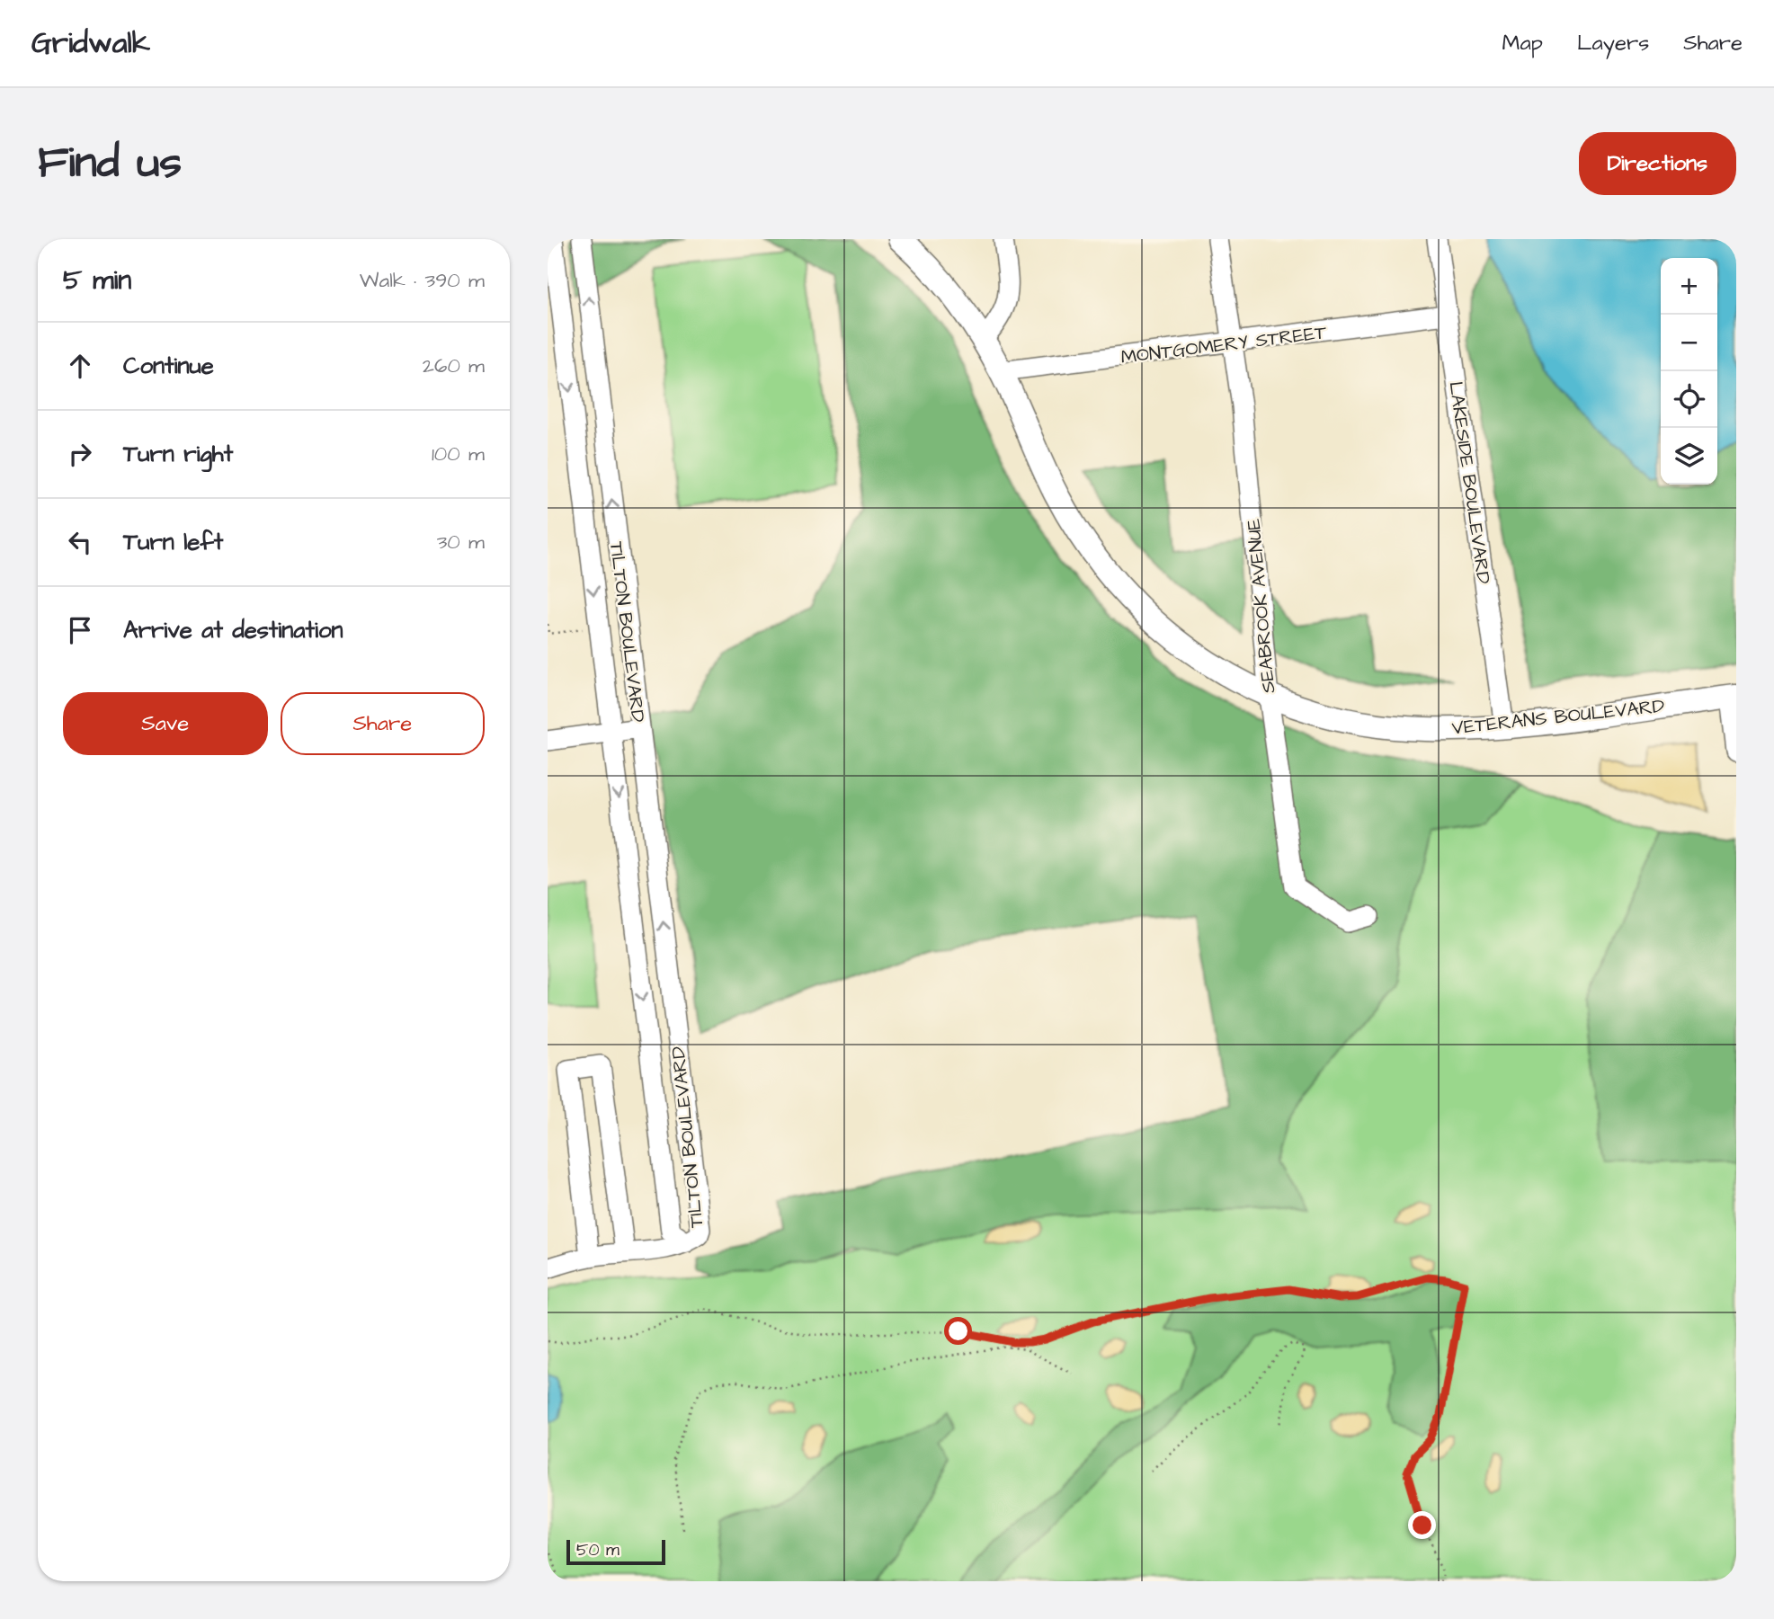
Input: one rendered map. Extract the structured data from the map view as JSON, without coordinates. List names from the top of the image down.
{
  "streets": {
    "main road": ["VETERANS BOULEVARD"],
    "street": [
      "MONTGOMERY STREET",
      "LAKESIDE BOULEVARD",
      "SEABROOK AVENUE",
      "TILTON BOULEVARD"
    ]
  },
  "crossings": [
    ["MONTGOMERY STREET", "LAKESIDE BOULEVARD"],
    ["MONTGOMERY STREET", "SEABROOK AVENUE"],
    ["MONTGOMERY STREET", "VETERANS BOULEVARD"],
    ["LAKESIDE BOULEVARD", "VETERANS BOULEVARD"],
    ["SEABROOK AVENUE", "VETERANS BOULEVARD"]
  ],
  "scale_bar": "50 m",
  "page": {
    "header": "Gridwalk",
    "nav": ["Map", "Layers", "Share"],
    "buttons": [
      "Directions",
      ["Save", "Share"]
    ],
    "title": "Find us",
    "heading": ["5 min", "Walk · 390 m"],
    "map_buttons": ["+", "−"],
    "list": [
      ["Continue", "260 m"],
      ["Turn right", "100 m"],
      ["Turn left", "30 m"],
      "Arrive at destination"
    ],
    "scale": "50 m"
  }
}
